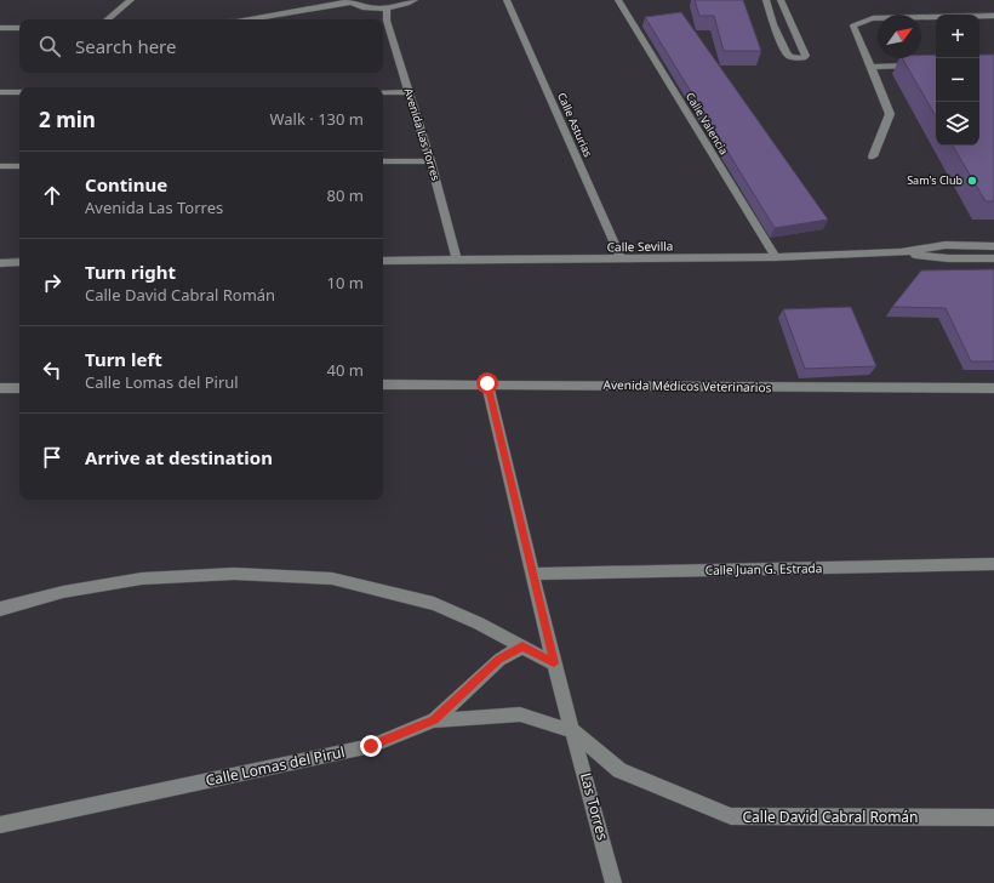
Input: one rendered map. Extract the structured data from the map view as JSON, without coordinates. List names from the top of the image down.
{
  "streets": {
    "street": [
      "Calle Valencia",
      "Calle Asturias",
      "Avenida Las Torres",
      "Calle Sevilla",
      "Avenida Médicos Veterinarios",
      "Calle Juan G. Estrada",
      "Calle Lomas del Pirul",
      "Las Torres",
      "Calle David Cabral Román"
    ]
  },
  "crossings": [
    ["Calle Valencia", "Calle Sevilla"],
    ["Calle Asturias", "Calle Sevilla"],
    ["Avenida Las Torres", "Calle Sevilla"],
    ["Las Torres", "Calle David Cabral Román"]
  ],
  "places": ["Sam's Club"],
  "north": "top right",
  "page": {
    "map_buttons": ["+", "−"],
    "search": "Search here",
    "heading": ["2 min", "Walk · 130 m"],
    "list": [
      ["Continue", "Avenida Las Torres", "80 m"],
      ["Turn right", "Calle David Cabral Román", "10 m"],
      ["Turn left", "Calle Lomas del Pirul", "40 m"],
      "Arrive at destination"
    ]
  }
}
